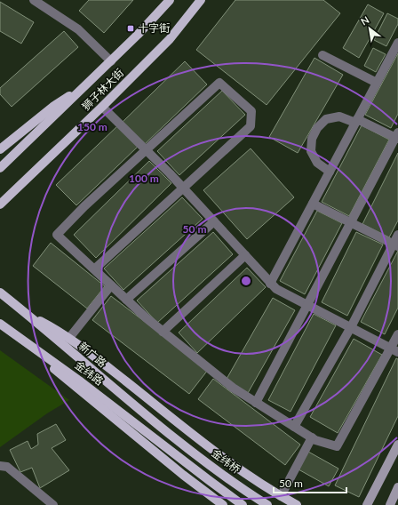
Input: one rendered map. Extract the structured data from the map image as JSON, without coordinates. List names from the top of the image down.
{
  "streets": {
    "main road": [
      "狮子林大街",
      "新广路",
      "金纬路",
      "金纬桥"
    ]
  },
  "crossings": [
    ["新广路", "金纬桥"]
  ],
  "places": {
    "transit": ["十字街"]
  },
  "scale_bar": "50 m",
  "north": "top left",
  "rings": ["150 m", "100 m", "50 m"]
}
